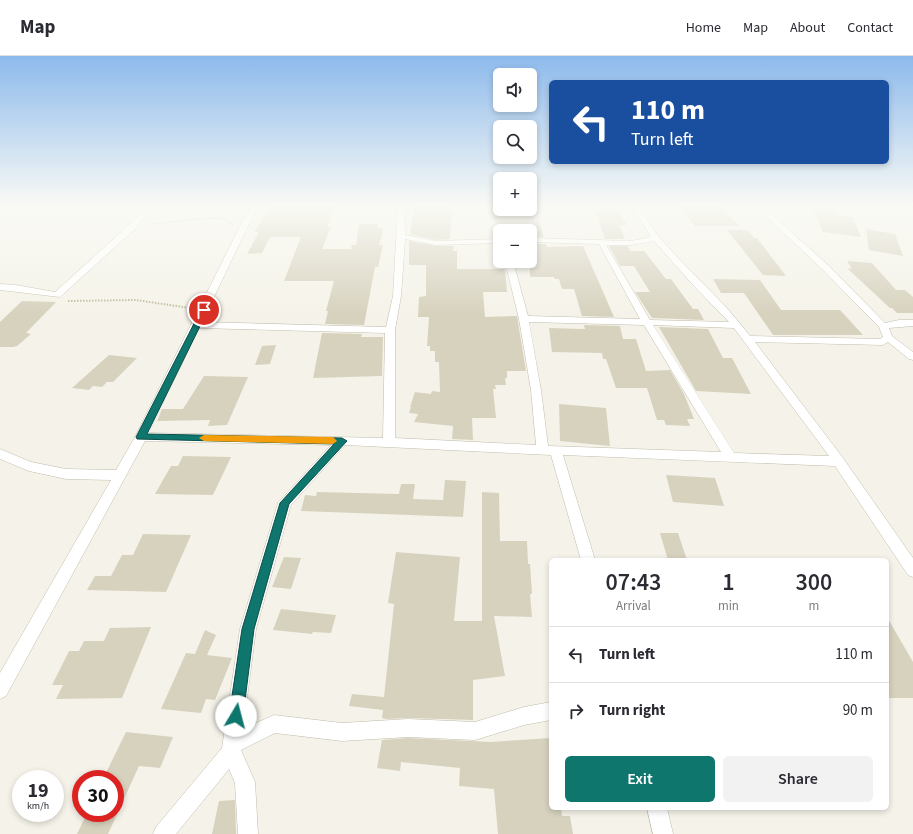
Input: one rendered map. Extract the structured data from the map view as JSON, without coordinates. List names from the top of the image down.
{
  "page": {
    "header": "Map",
    "nav": [
      "Home",
      "Map",
      "About",
      "Contact"
    ],
    "map_buttons": ["+", "−"],
    "turn": ["110 m", "Turn left"],
    "eta": [
      "07:43",
      "Arrival",
      "1",
      "min",
      "300",
      "m"
    ],
    "list": [
      {
        "name": "Turn left",
        "value": "110 m"
      },
      {
        "name": "Turn right",
        "value": "90 m"
      }
    ],
    "buttons": ["Exit", "Share"],
    "speed": "19 km/h",
    "limit": "30"
  }
}
